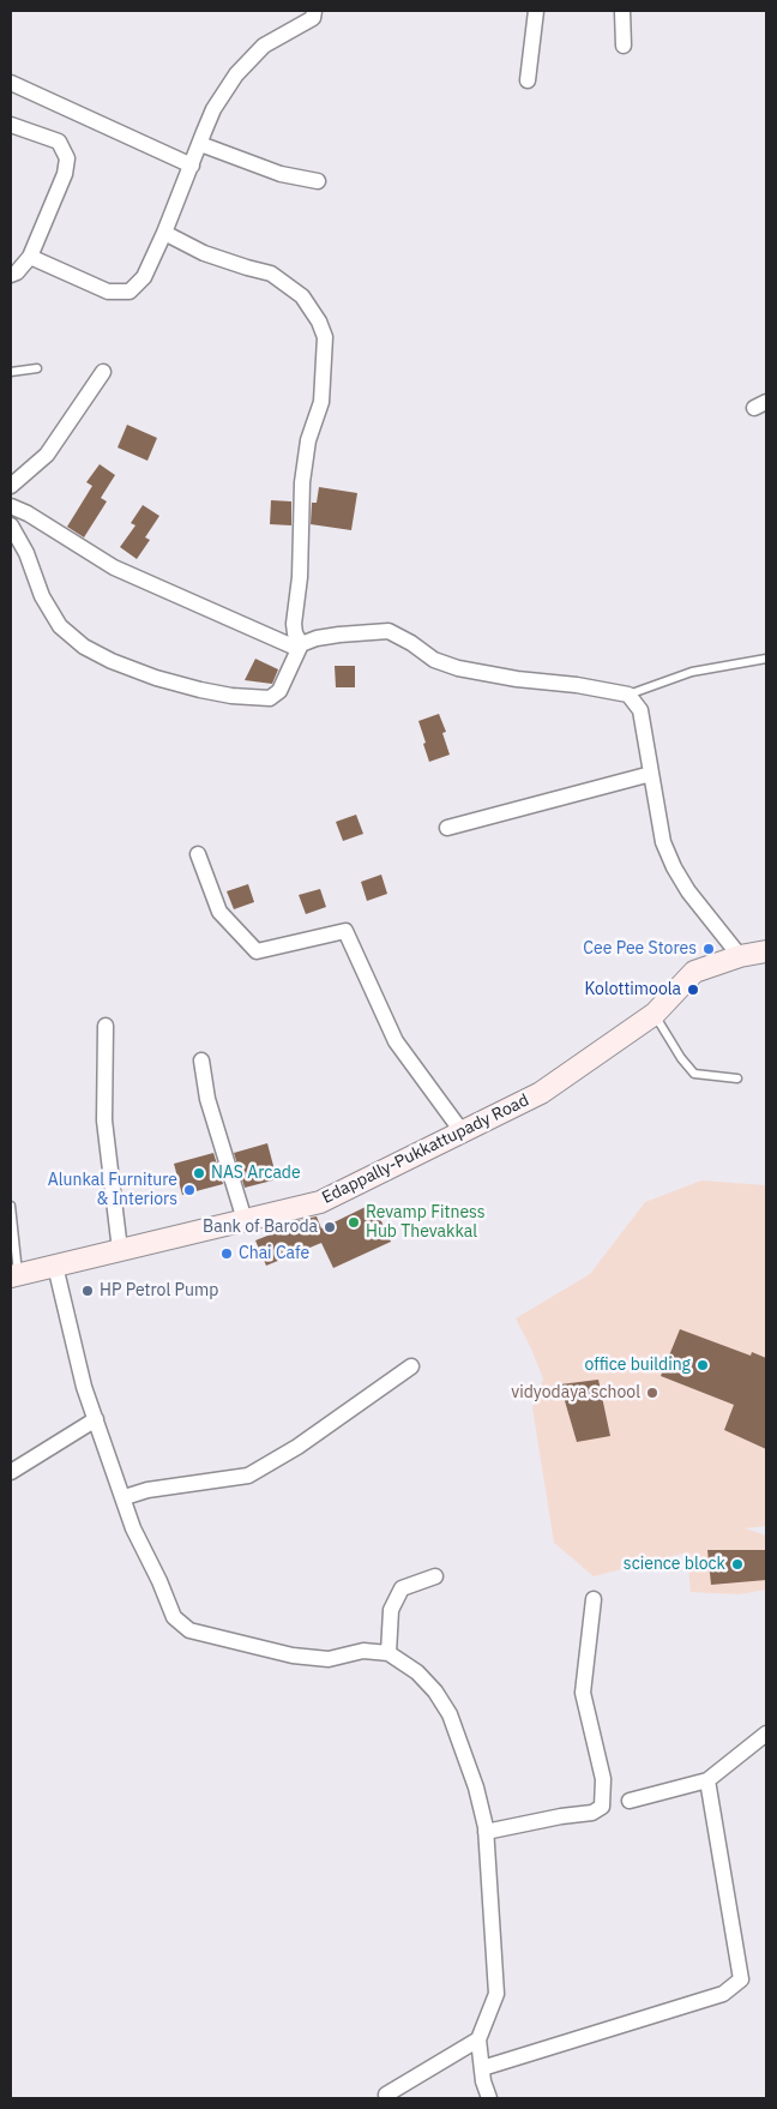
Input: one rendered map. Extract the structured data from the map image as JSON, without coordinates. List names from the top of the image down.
{
  "streets": {
    "main road": ["Edappally-Pukkattupady Road"]
  },
  "places": [
    "Cee Pee Stores",
    "Kolottimoola",
    "NAS Arcade",
    "Alunkal Furniture & Interiors",
    "Revamp Fitness Hub Thevakkal",
    "Bank of Baroda",
    "Chai Cafe",
    "HP Petrol Pump",
    "office building",
    "vidyodaya school",
    "science block"
  ]
}
